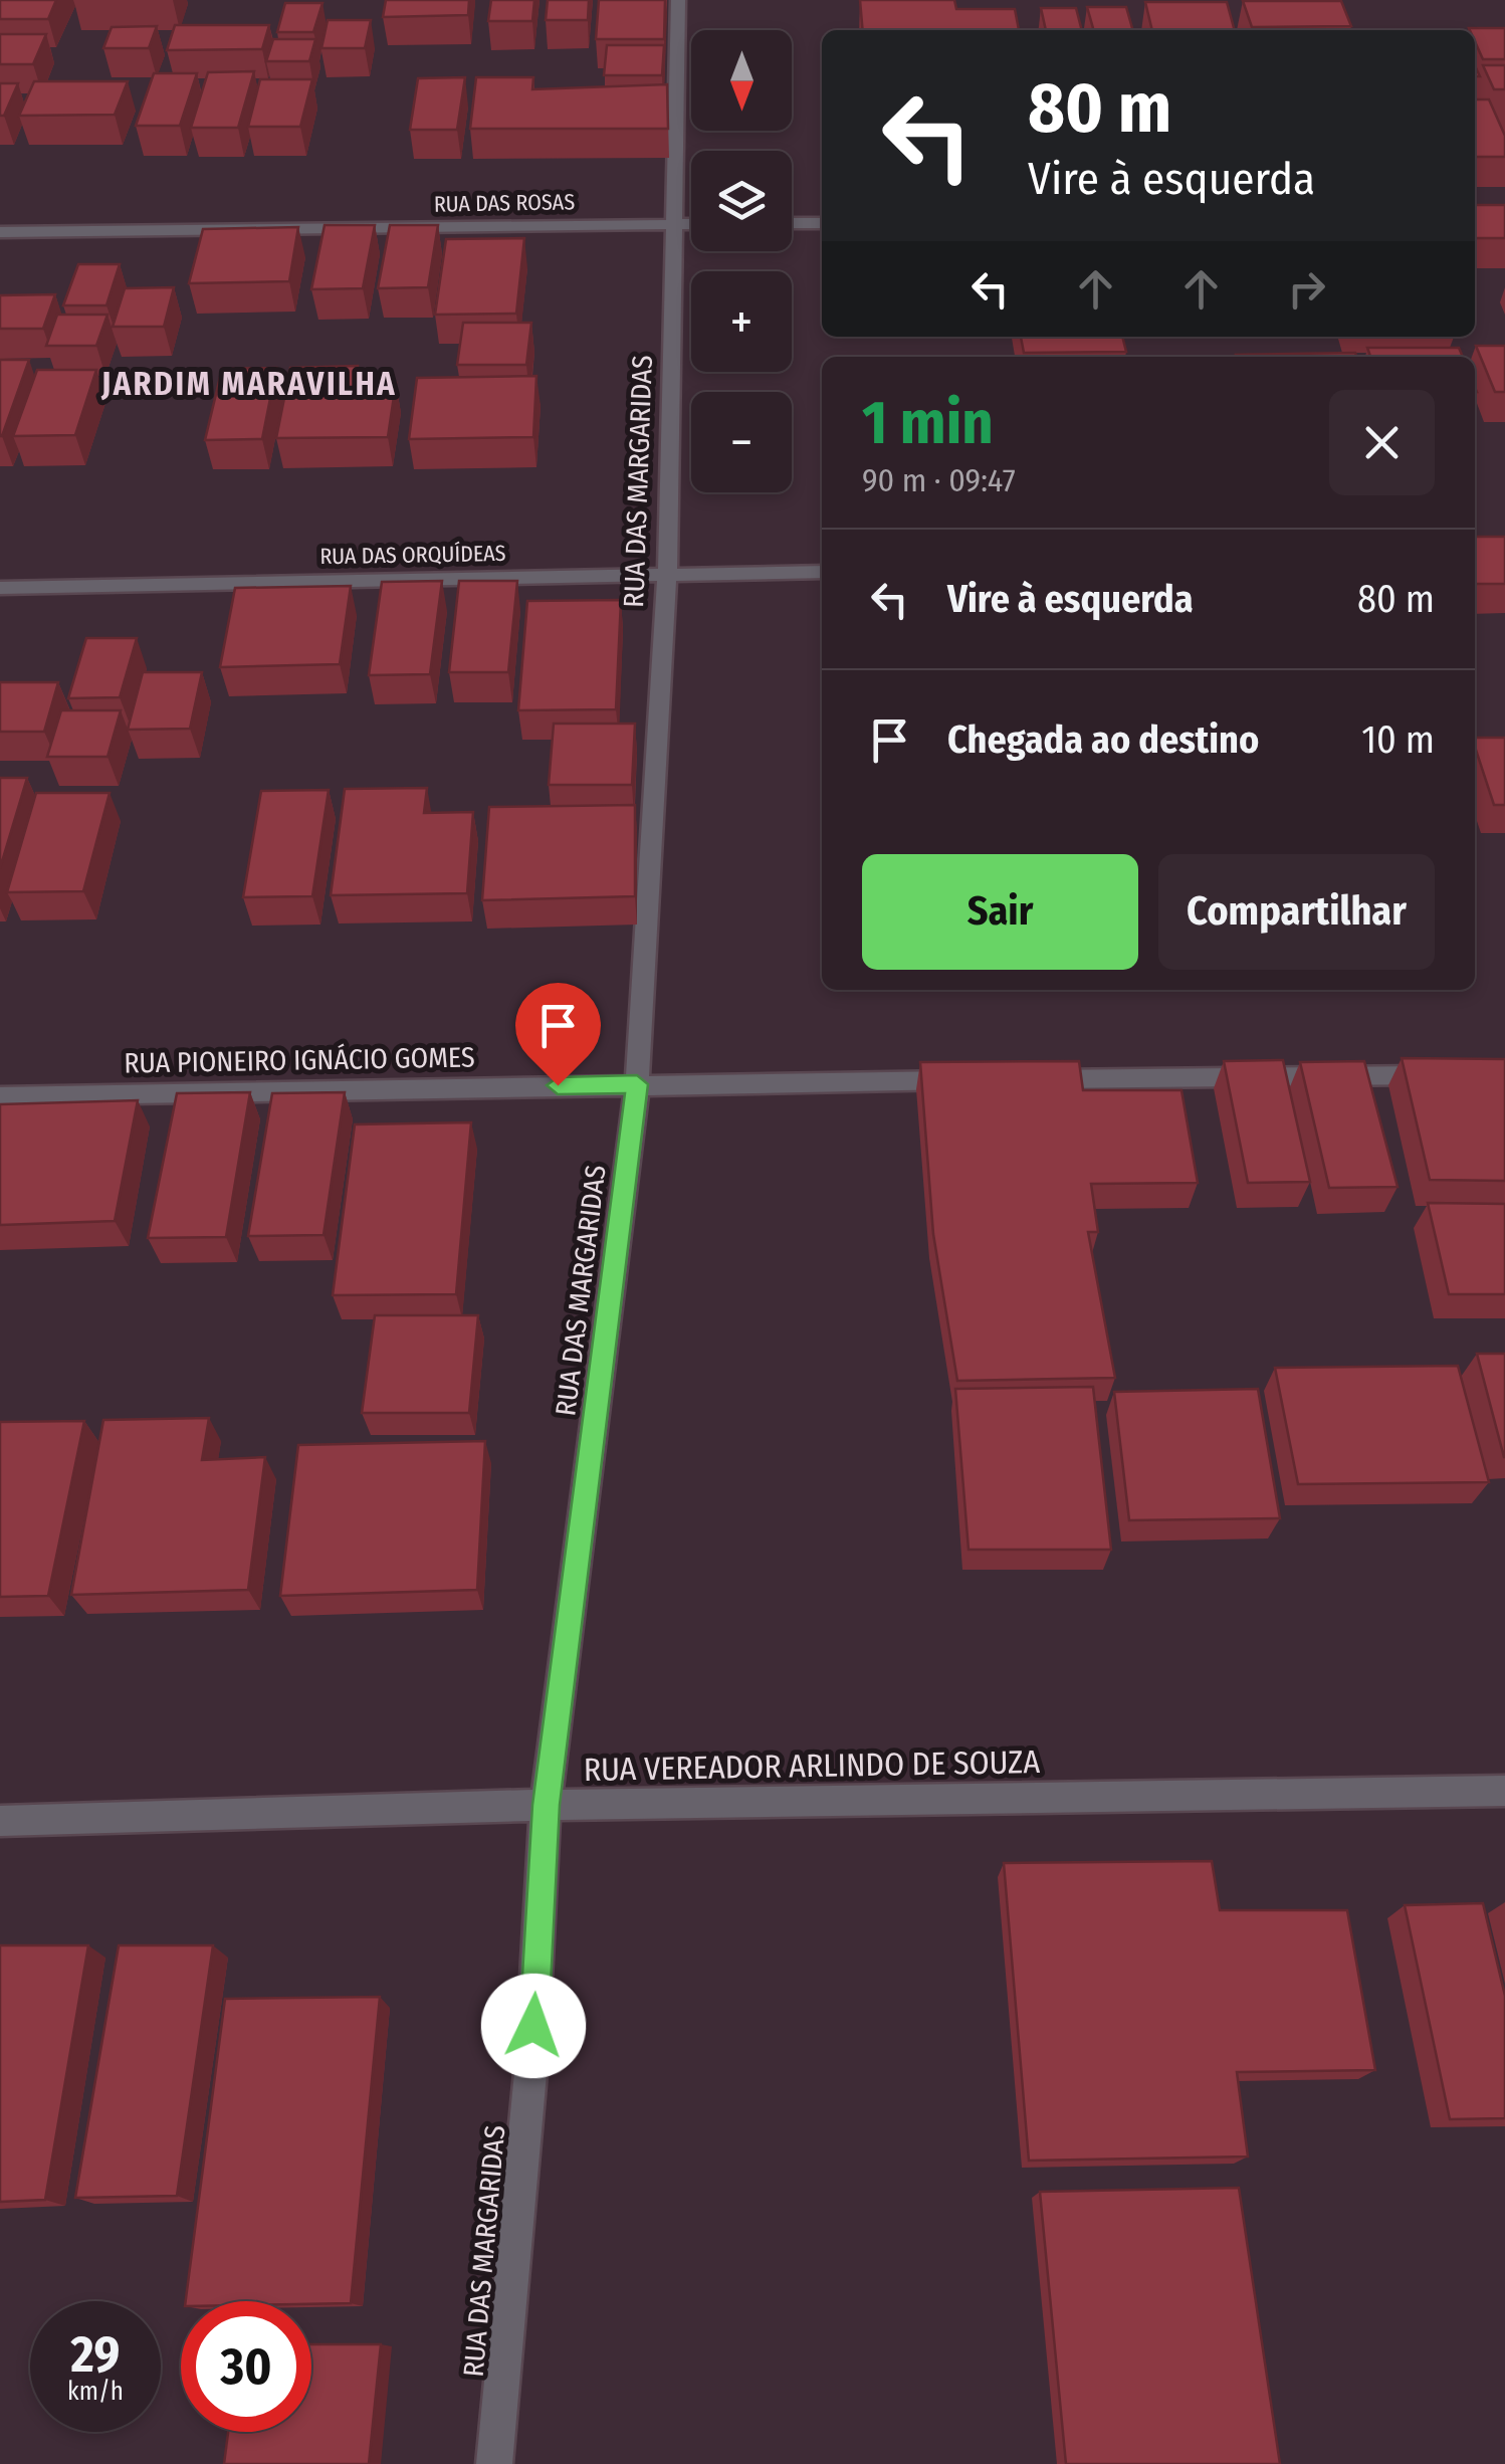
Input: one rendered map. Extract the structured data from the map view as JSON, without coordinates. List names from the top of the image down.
{
  "streets": {
    "street": [
      "RUA DAS ROSAS",
      "RUA DAS MARGARIDAS",
      "RUA DAS ORQUÍDEAS",
      "RUA PIONEIRO IGNÁCIO GOMES",
      "RUA VEREADOR ARLINDO DE SOUZA"
    ]
  },
  "crossings": [
    ["RUA DAS ROSAS", "RUA DAS MARGARIDAS"],
    ["RUA DAS MARGARIDAS", "RUA DAS ORQUÍDEAS"],
    ["RUA DAS MARGARIDAS", "RUA PIONEIRO IGNÁCIO GOMES"],
    ["RUA DAS MARGARIDAS", "RUA VEREADOR ARLINDO DE SOUZA"]
  ],
  "districts": ["JARDIM MARAVILHA"],
  "north": "bottom",
  "page": {
    "map_buttons": ["+", "−"],
    "turn": ["80 m", "Vire à esquerda"],
    "heading": ["1 min", "90 m · 09:47"],
    "list": [
      {
        "name": "Vire à esquerda",
        "value": "80 m"
      },
      {
        "name": "Chegada ao destino",
        "value": "10 m"
      }
    ],
    "buttons": ["Sair", "Compartilhar"],
    "speed": "29 km/h",
    "limit": "30"
  }
}
